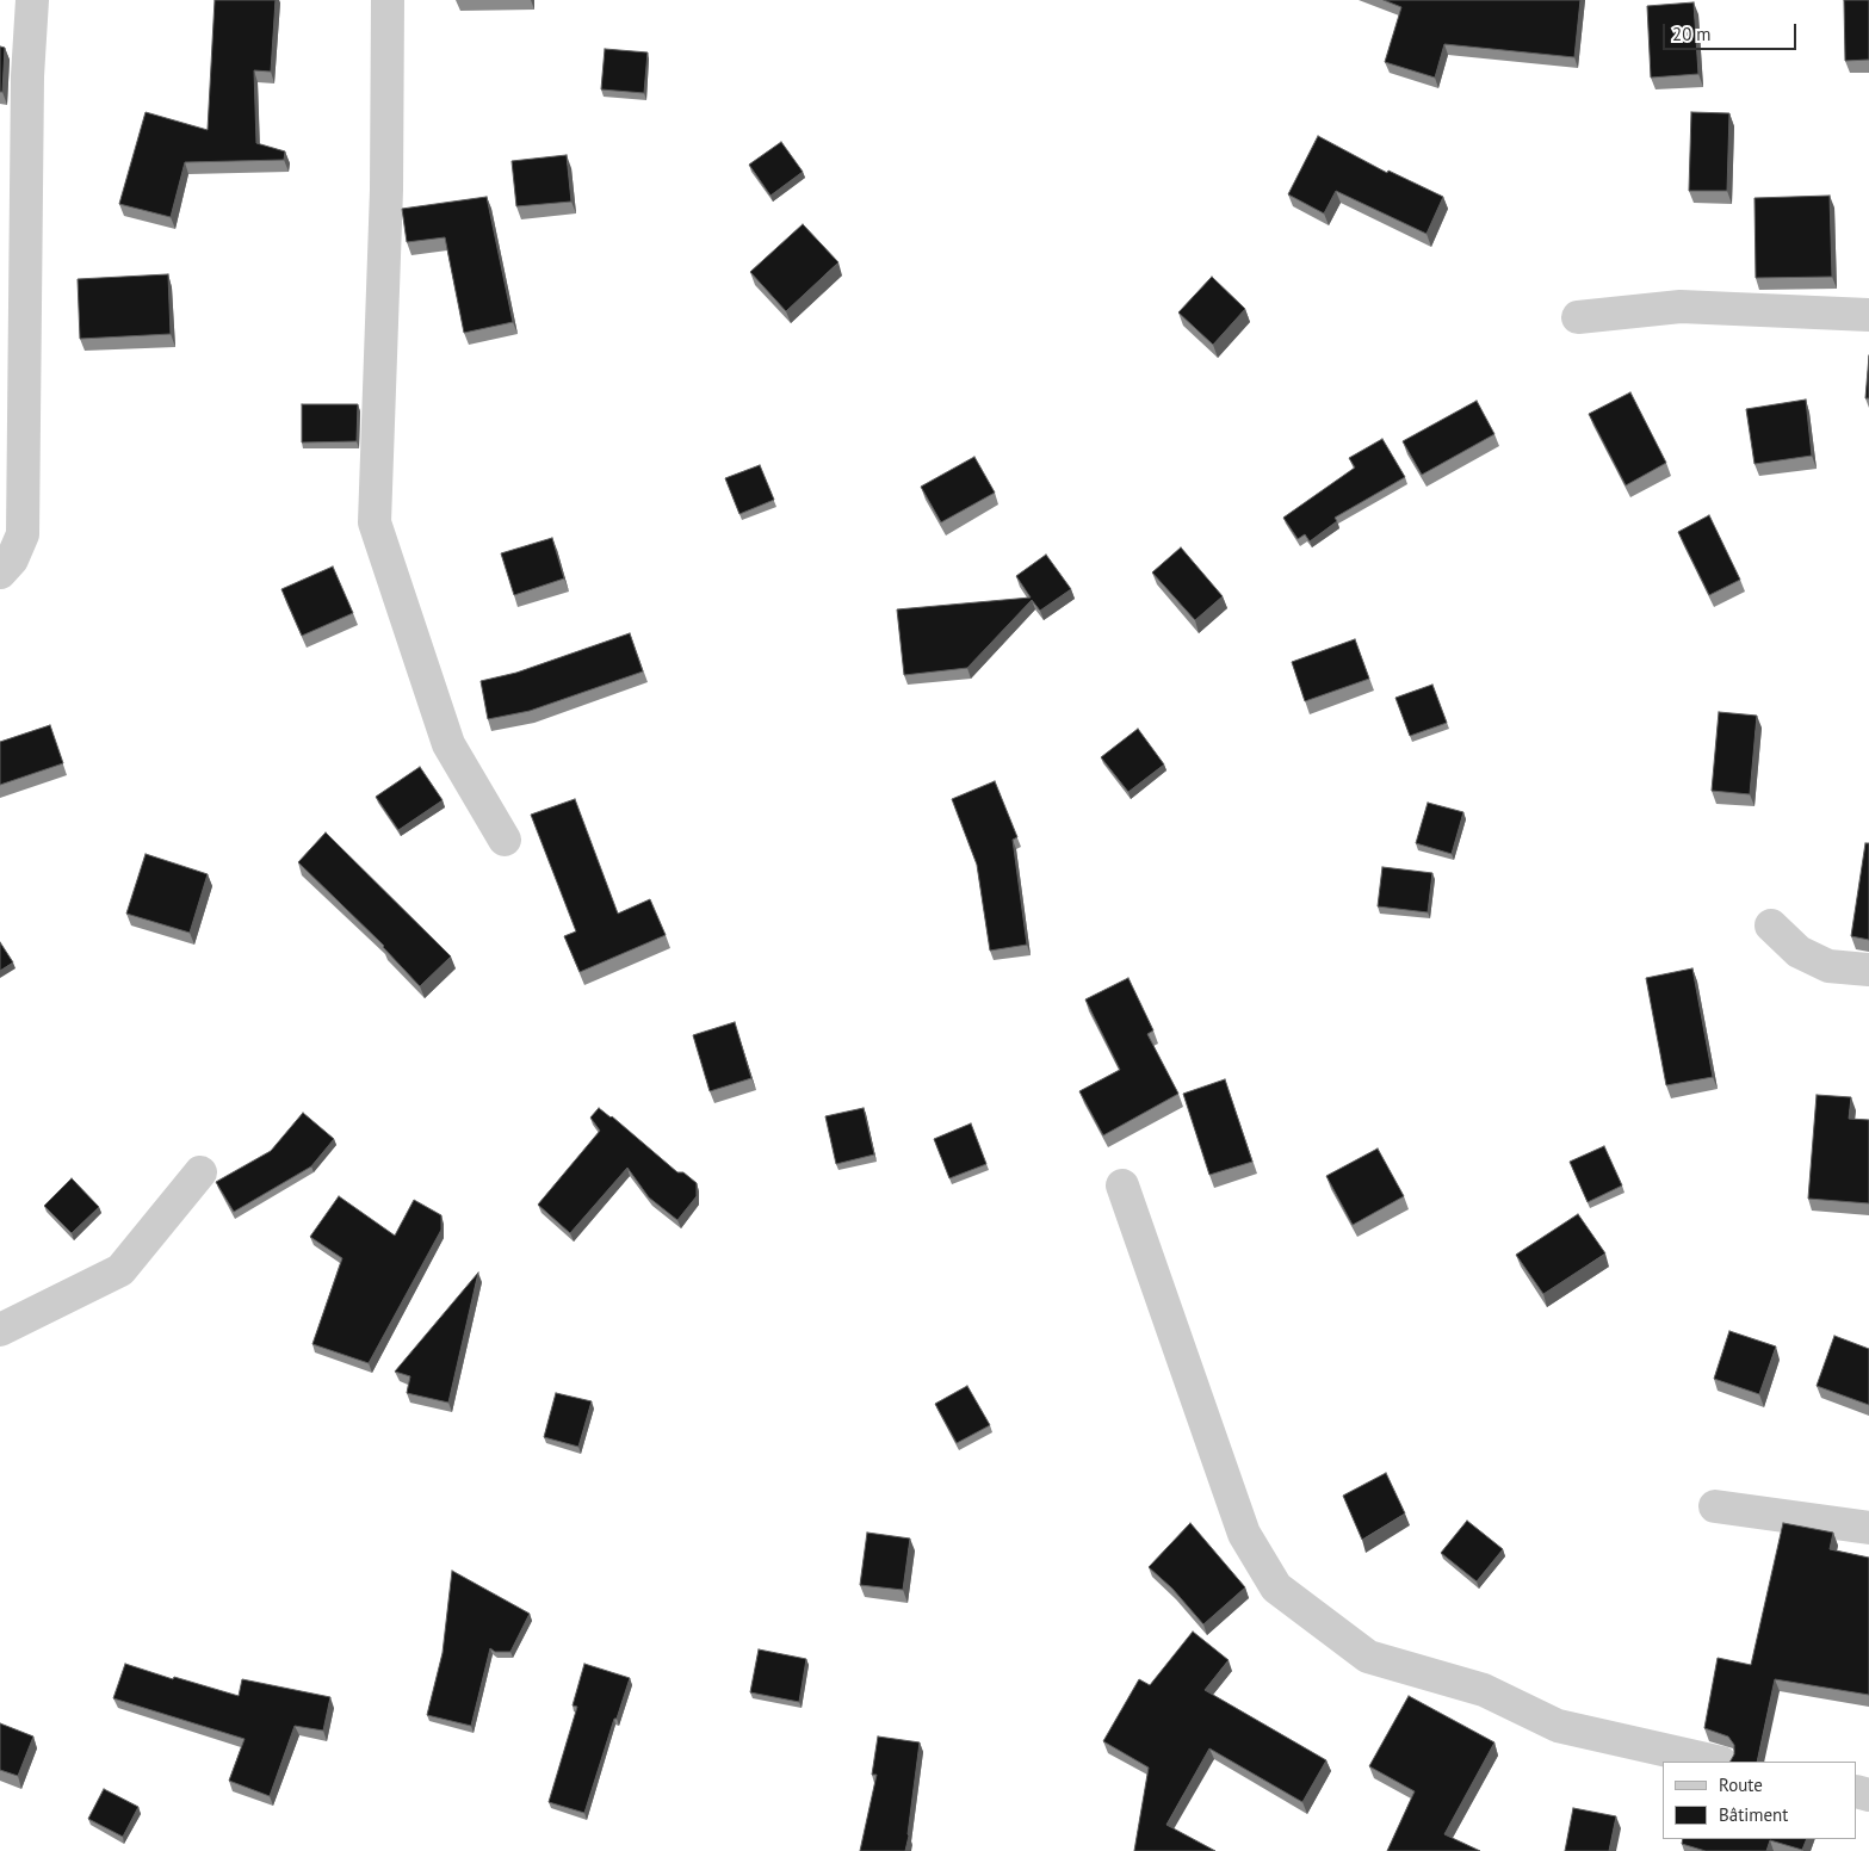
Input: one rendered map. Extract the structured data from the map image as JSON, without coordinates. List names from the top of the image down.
{
  "legend": ["Route", "Bâtiment"],
  "scale_bar": "20 m"
}
